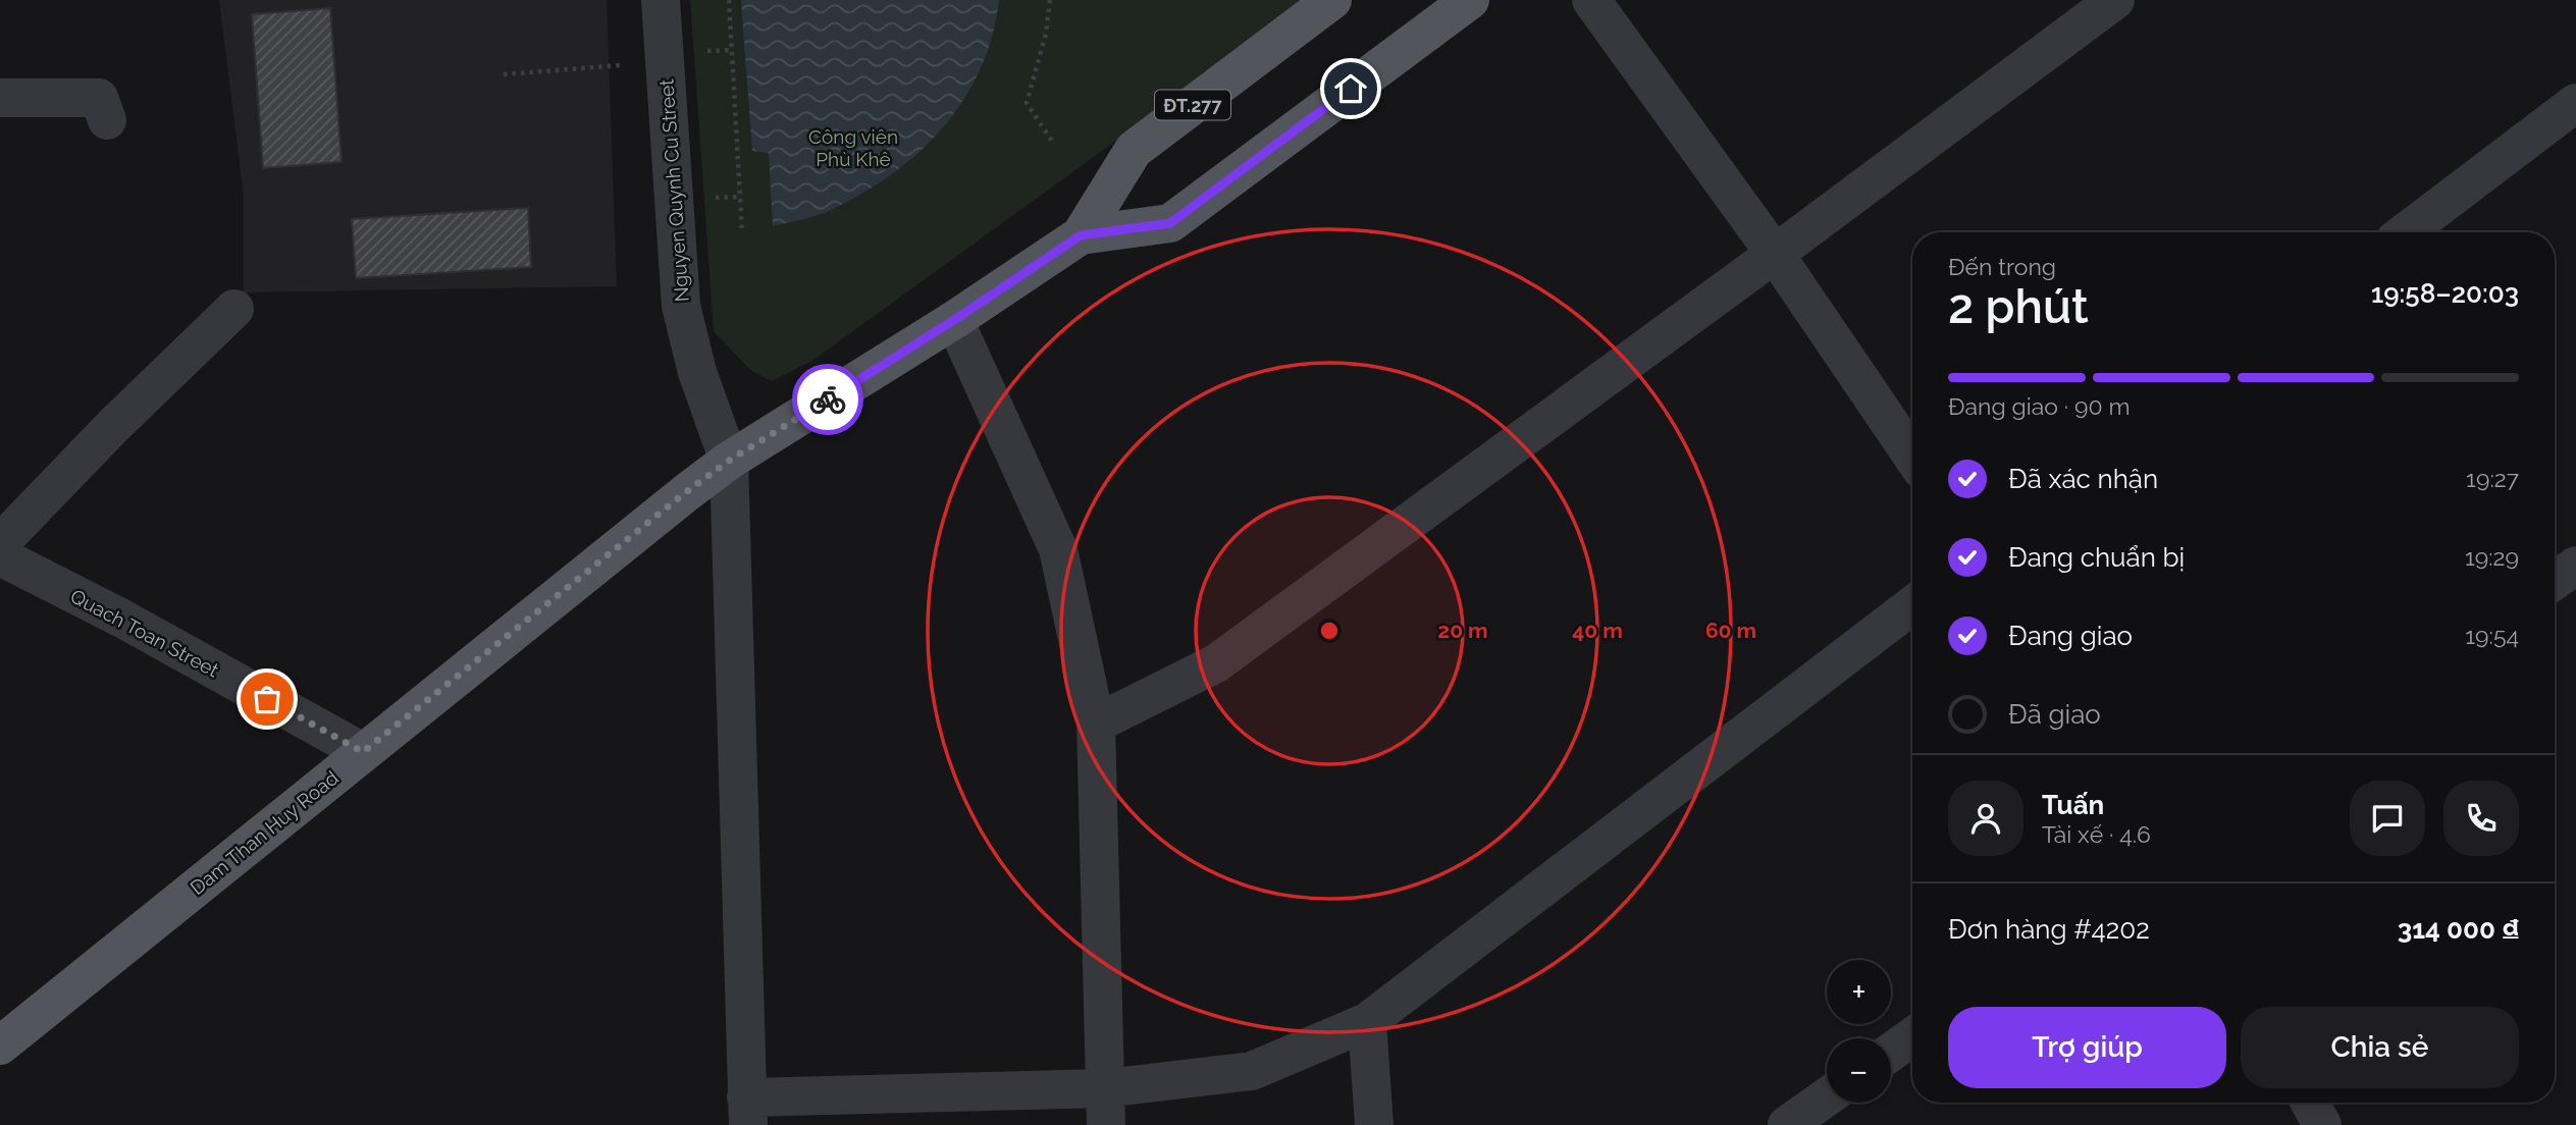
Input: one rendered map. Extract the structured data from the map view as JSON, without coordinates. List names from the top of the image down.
{
  "streets": {
    "main road": ["ĐT.277", "Dam Than Huy Road"],
    "street": ["Nguyen Quynh Cu Street", "Quach Toan Street"]
  },
  "crossings": [
    ["ĐT.277", "Nguyen Quynh Cu Street"],
    ["ĐT.277", "Dam Than Huy Road"],
    ["Nguyen Quynh Cu Street", "Dam Than Huy Road"],
    ["Quach Toan Street", "Dam Than Huy Road"]
  ],
  "parks": ["Công viên Phù Khê"],
  "page": {
    "heading": ["2 phút", "Đến trong", "19:58–20:03"],
    "panel": [
      "Tuấn",
      "Tài xế · 4.6",
      "Đơn hàng #4202",
      "314 000 ₫"
    ],
    "bar": "Đang giao · 90 m",
    "list": [
      ["Đã xác nhận", "19:27"],
      ["Đang chuẩn bị", "19:29"],
      ["Đang giao", "19:54"],
      "Đã giao"
    ],
    "map_buttons": ["+", "−"],
    "buttons": ["Trợ giúp", "Chia sẻ"]
  },
  "rings": ["20 m", "40 m", "60 m"]
}
